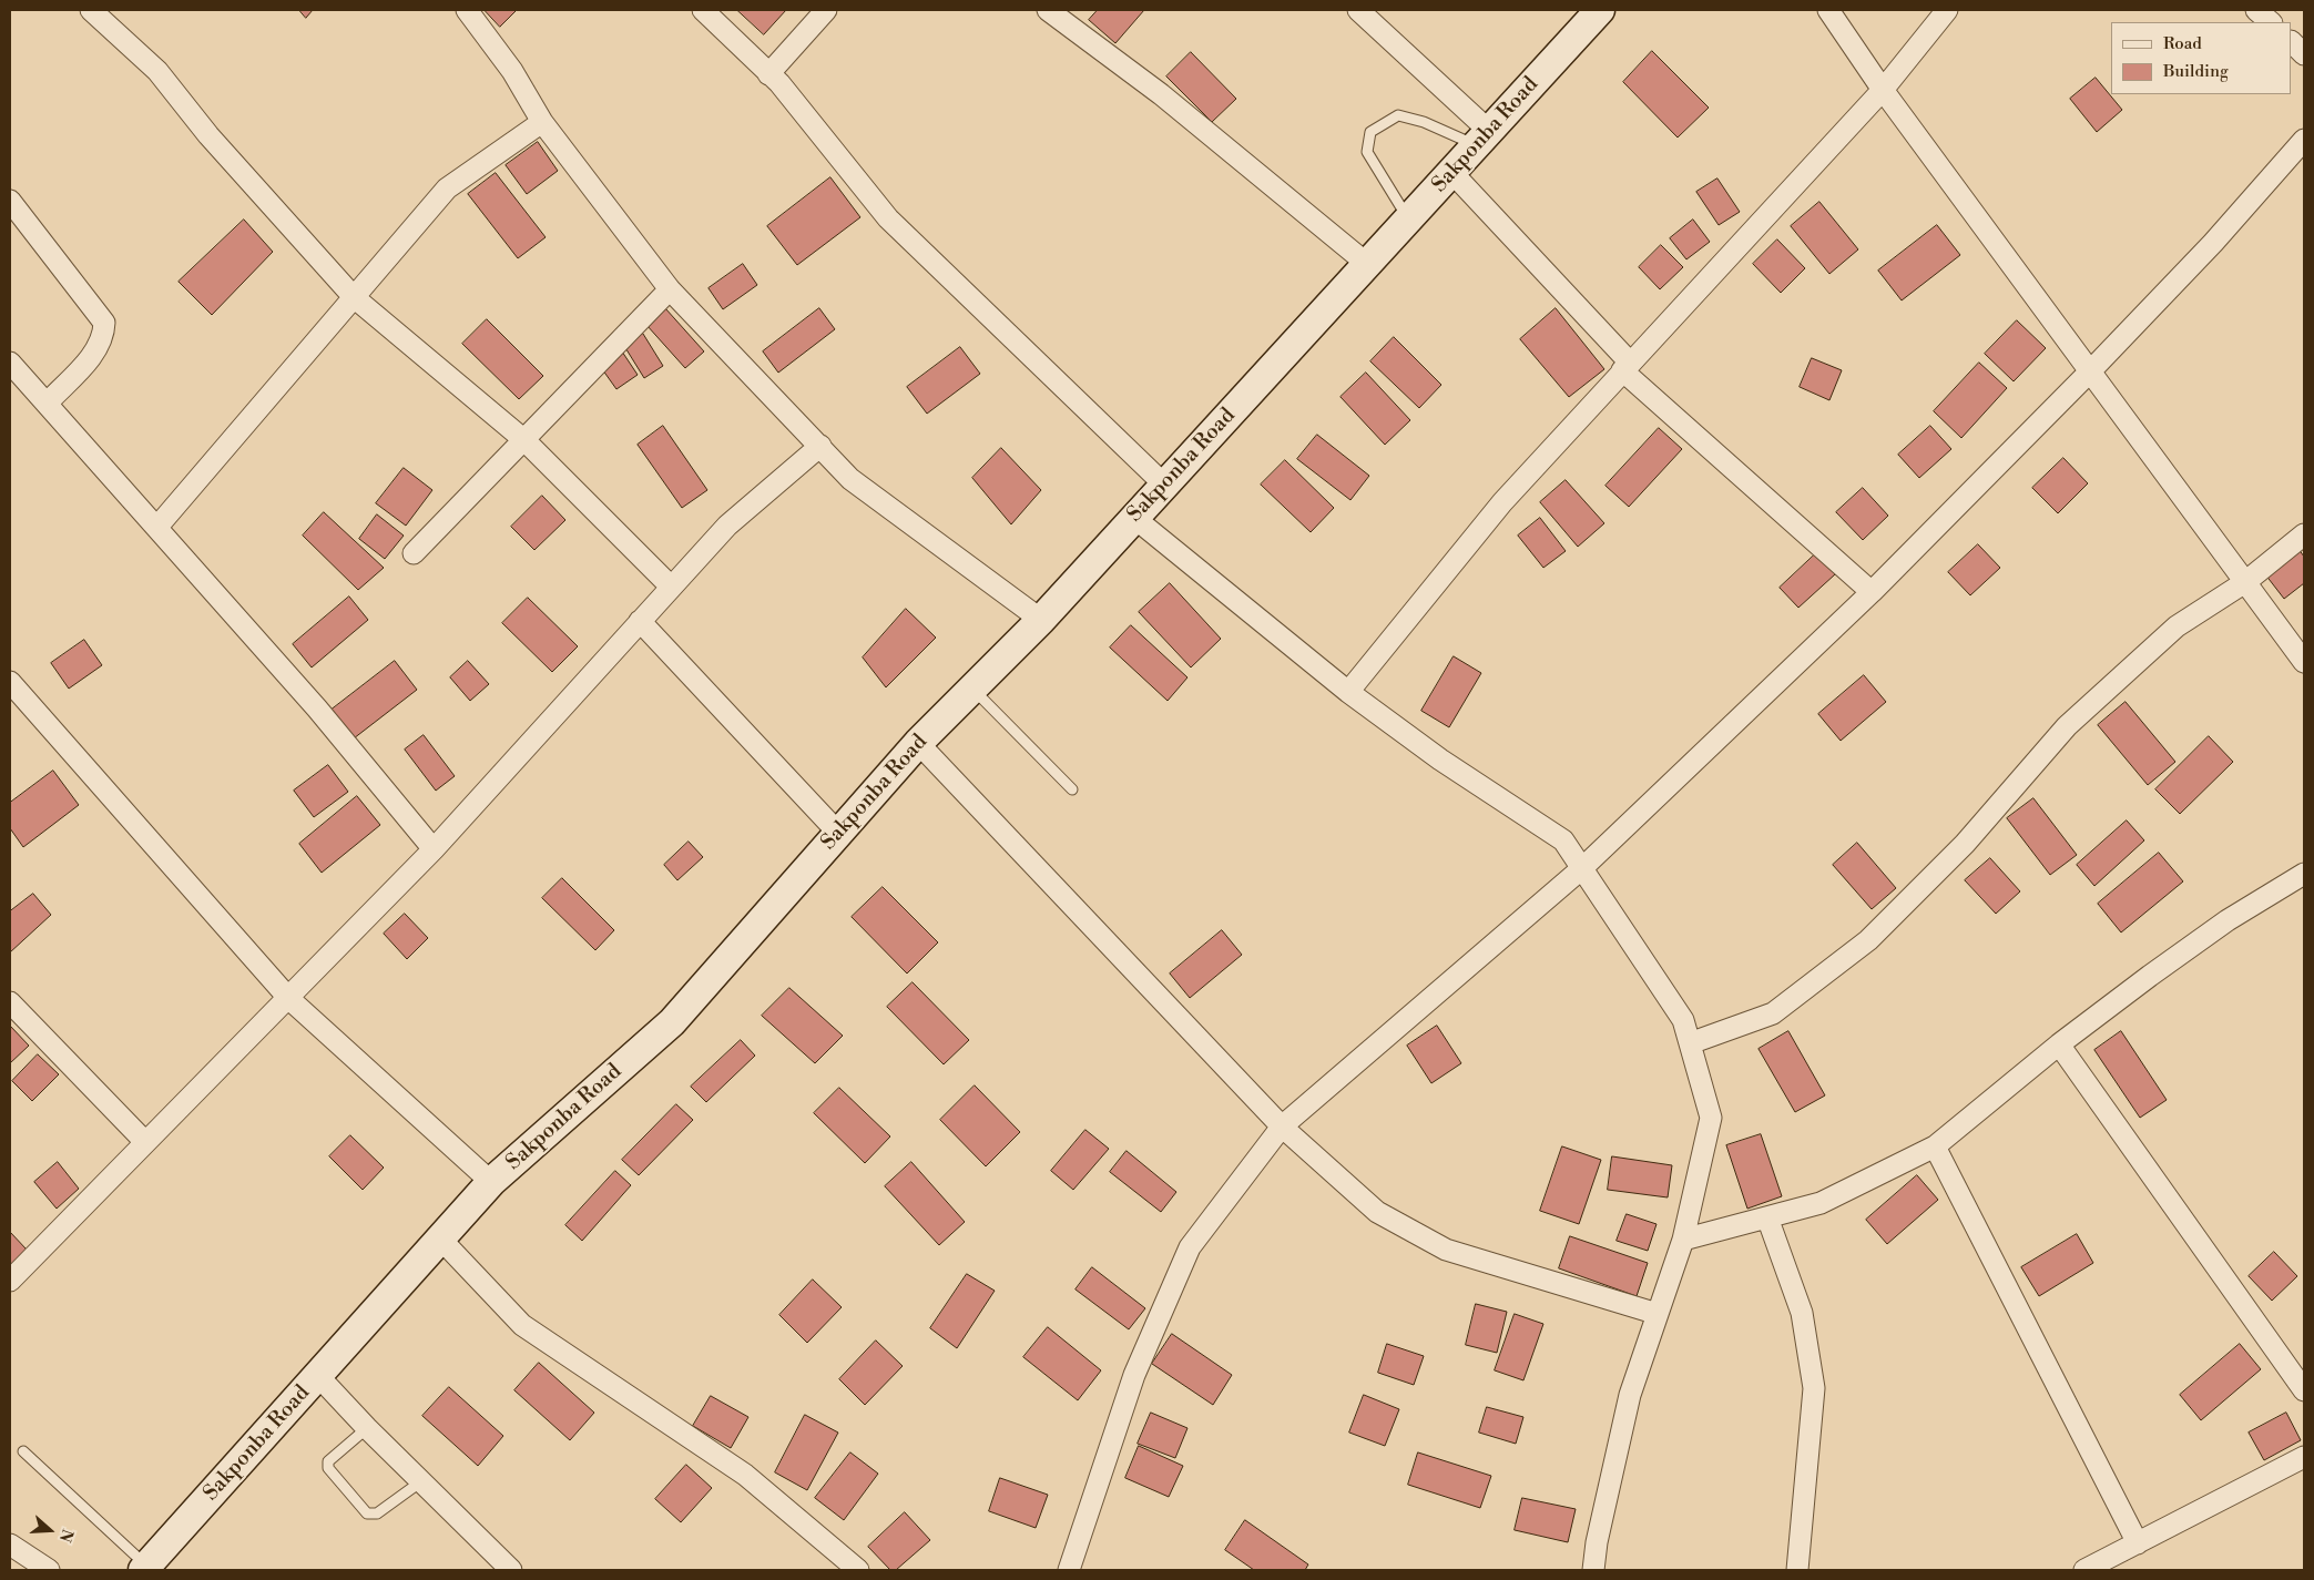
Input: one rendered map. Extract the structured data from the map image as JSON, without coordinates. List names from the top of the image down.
{
  "streets": {
    "main road": ["Sakponba Road"]
  },
  "legend": ["Road", "Building"],
  "north": "right"
}
